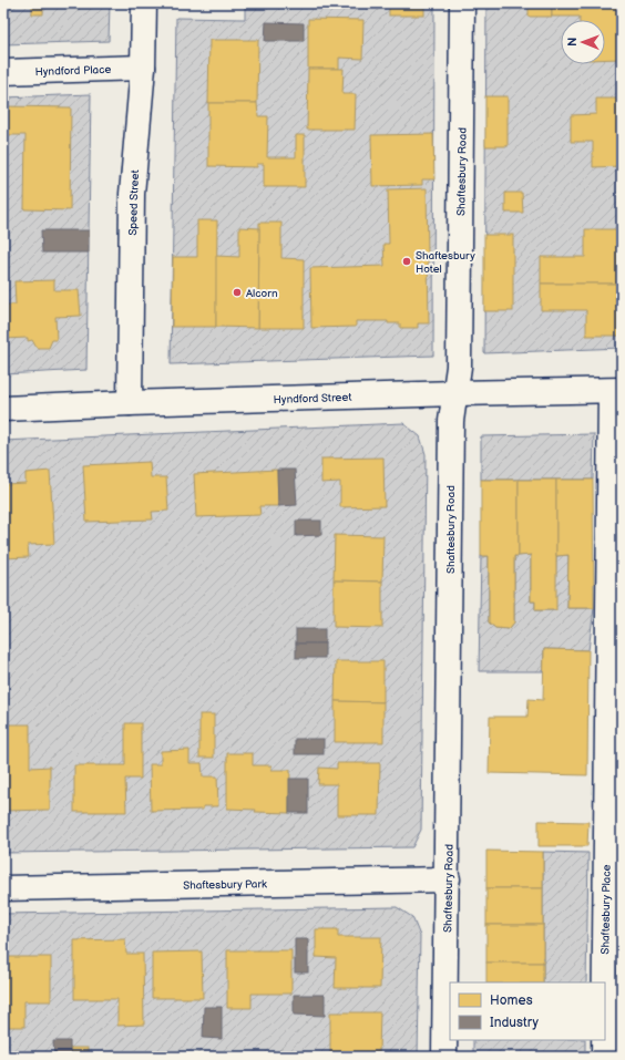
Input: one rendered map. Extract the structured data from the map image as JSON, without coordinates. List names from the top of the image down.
{
  "streets": {
    "street": [
      "Hyndford Place",
      "Shaftesbury Road",
      "Speed Street",
      "Hyndford Street",
      "Shaftesbury Park",
      "Shaftesbury Place"
    ]
  },
  "crossings": [
    ["Hyndford Place", "Speed Street"],
    ["Shaftesbury Road", "Hyndford Street"],
    ["Shaftesbury Road", "Shaftesbury Park"],
    ["Speed Street", "Hyndford Street"],
    ["Hyndford Street", "Shaftesbury Place"]
  ],
  "places": ["Shaftesbury Hotel", "Alcorn"],
  "legend": ["Homes", "Industry"],
  "north": "left"
}
